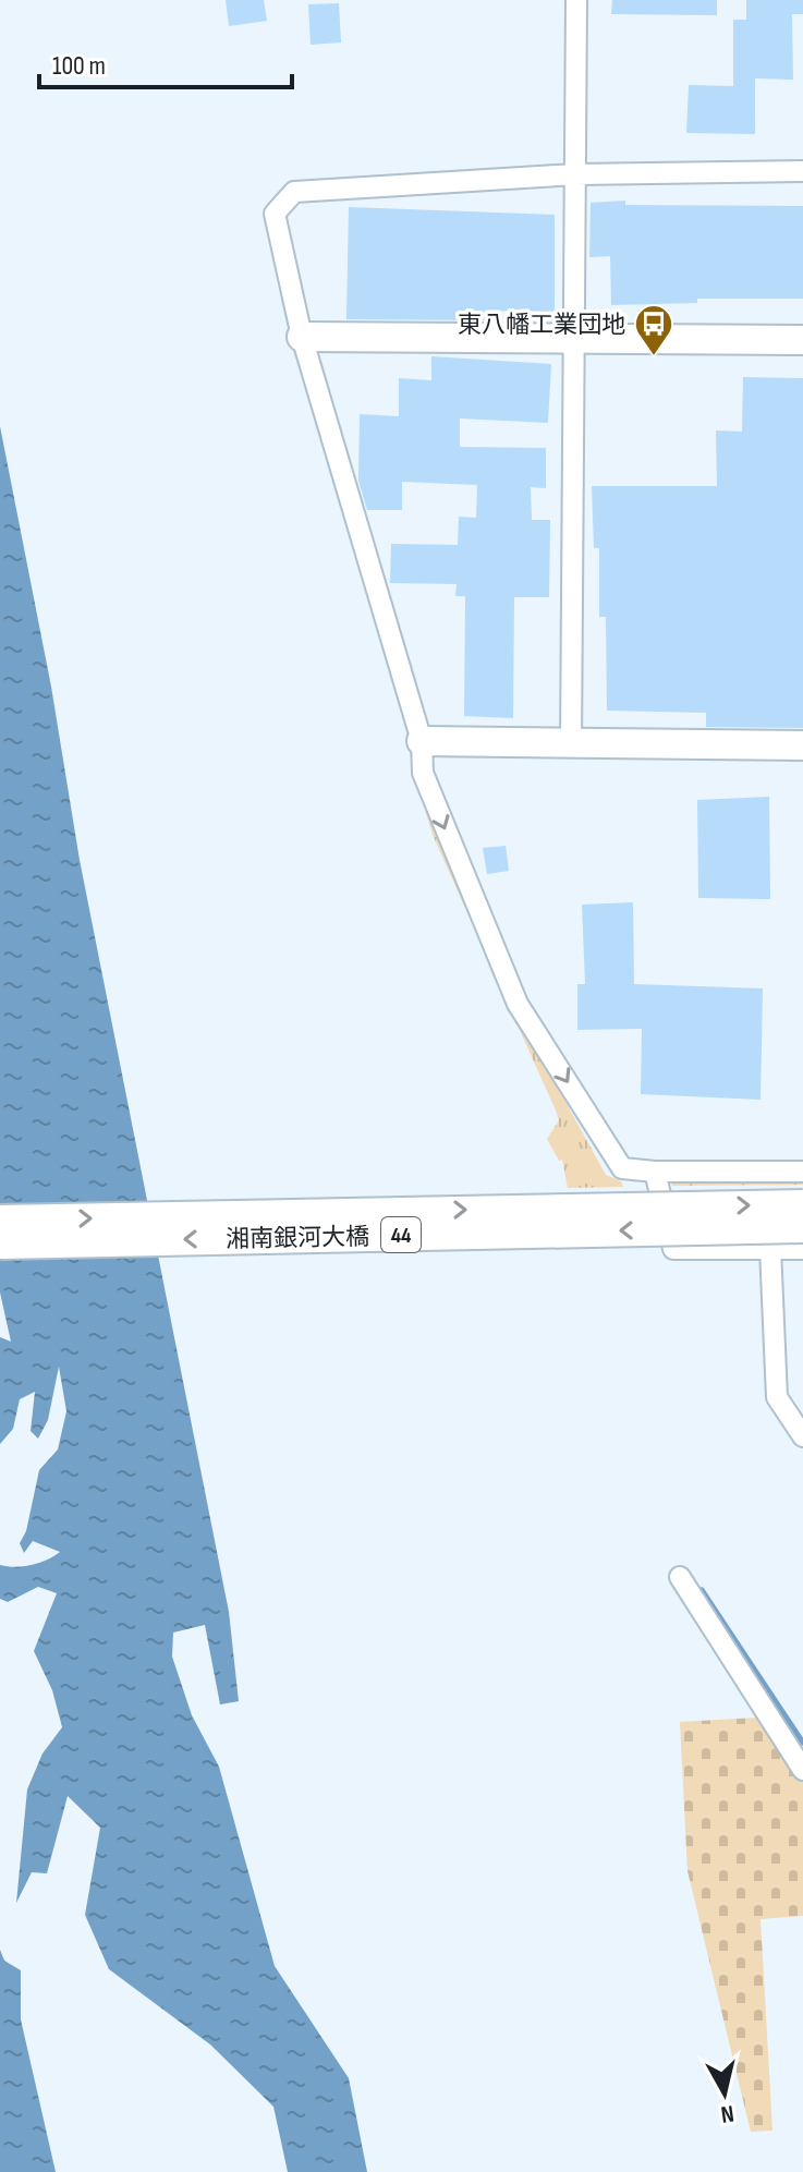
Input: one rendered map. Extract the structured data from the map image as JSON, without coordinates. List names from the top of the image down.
{
  "streets": {
    "main road": ["44", "湘南銀河大橋"]
  },
  "places": {
    "bus stop": ["東八幡工業団地"]
  },
  "scale_bar": "100 m",
  "north": "bottom"
}
